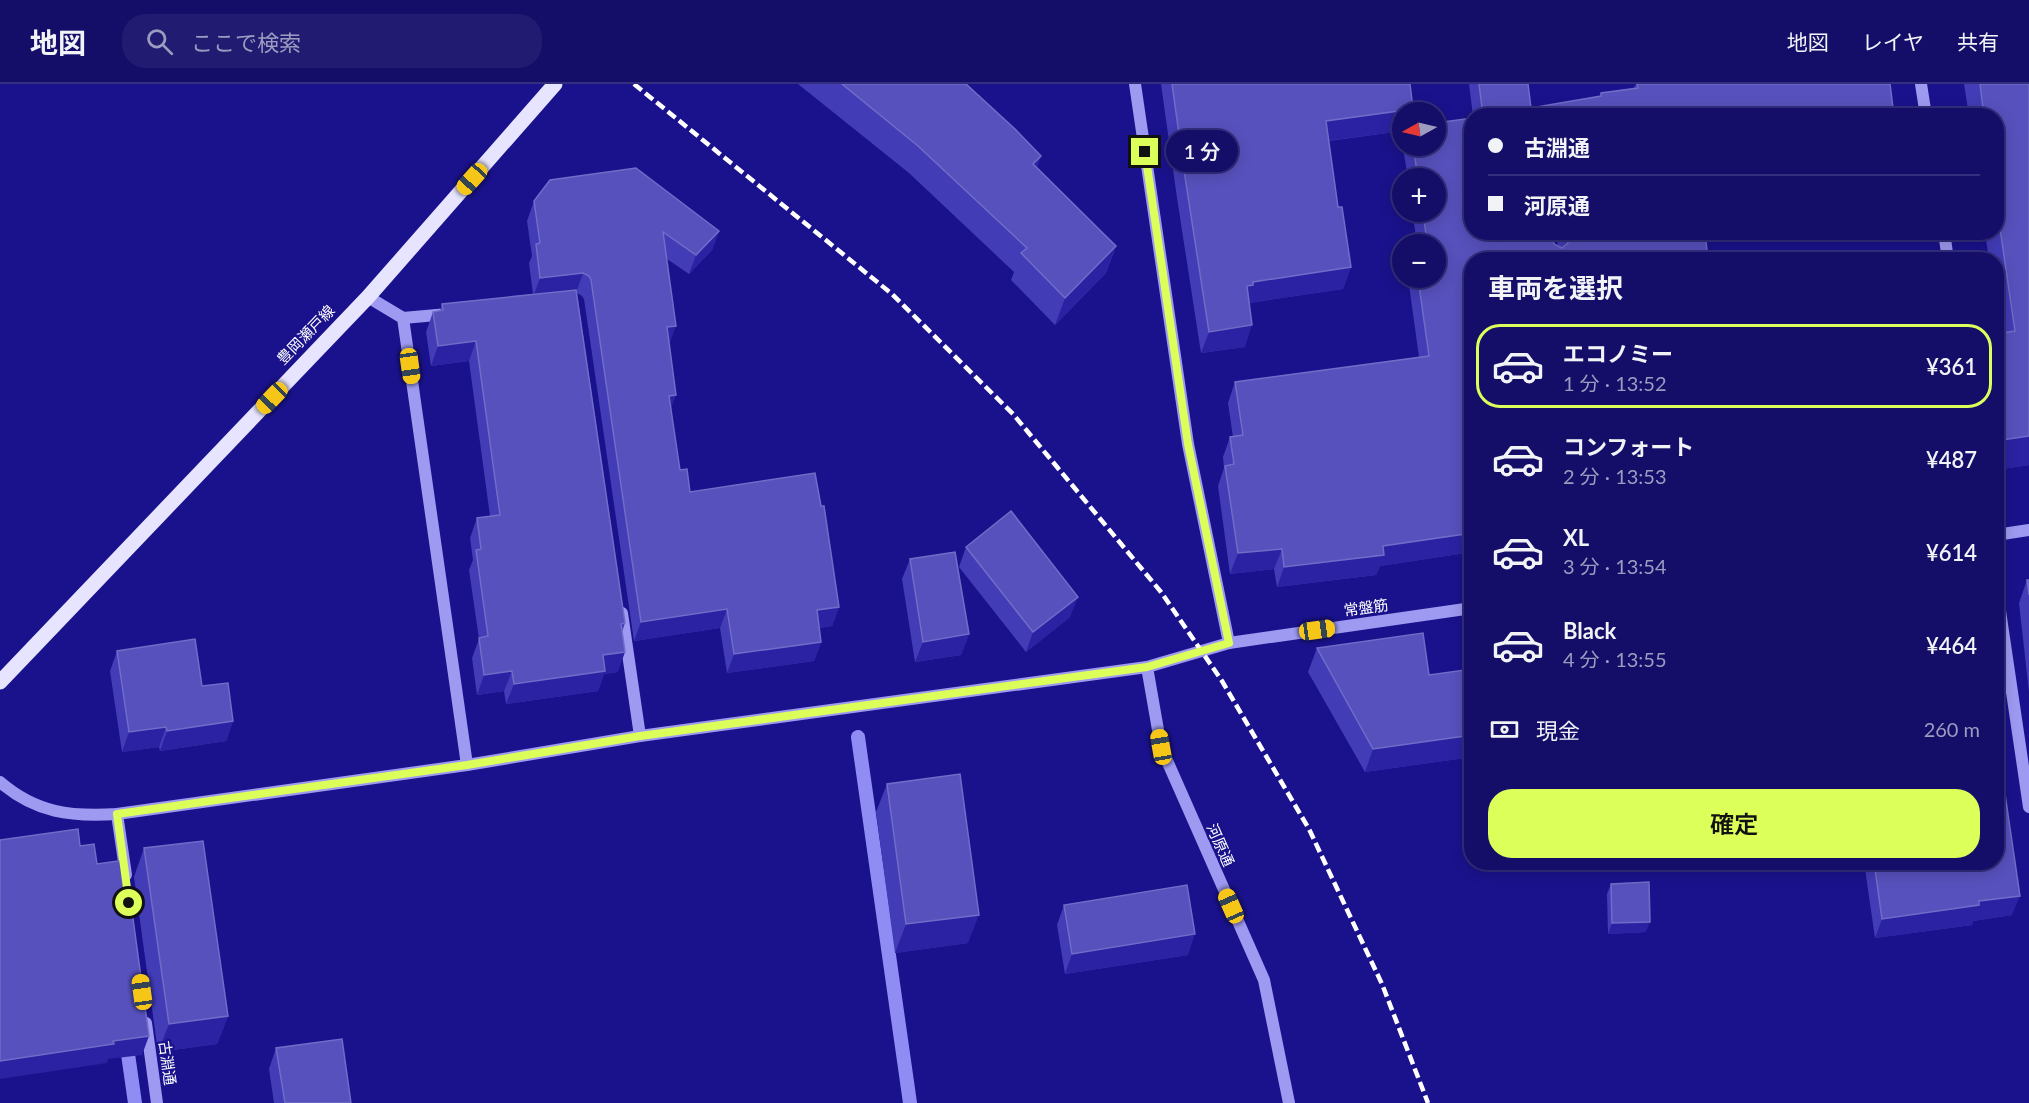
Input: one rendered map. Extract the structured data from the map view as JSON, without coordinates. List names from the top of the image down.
{
  "streets": {
    "main road": ["豊岡瀬戸線"],
    "street": ["常盤筋", "河原通", "古淵通"]
  },
  "crossings": [
    ["常盤筋", "河原通"]
  ],
  "north": "left",
  "page": {
    "header": "地図",
    "search": "ここで検索",
    "nav": ["地図", "レイヤ", "共有"],
    "map_buttons": ["+", "−"],
    "banner": ["古淵通", "河原通"],
    "bubble": "1 分",
    "heading": "車両を選択",
    "list": [
      {
        "name": "エコノミー",
        "note": "1 分 · 13:52",
        "value": "¥361"
      },
      {
        "name": "コンフォート",
        "note": "2 分 · 13:53",
        "value": "¥487"
      },
      {
        "name": "XL",
        "note": "3 分 · 13:54",
        "value": "¥614"
      },
      {
        "name": "Black",
        "note": "4 分 · 13:55",
        "value": "¥464"
      }
    ],
    "pay": ["現金", "260 m"],
    "buttons": "確定"
  }
}
